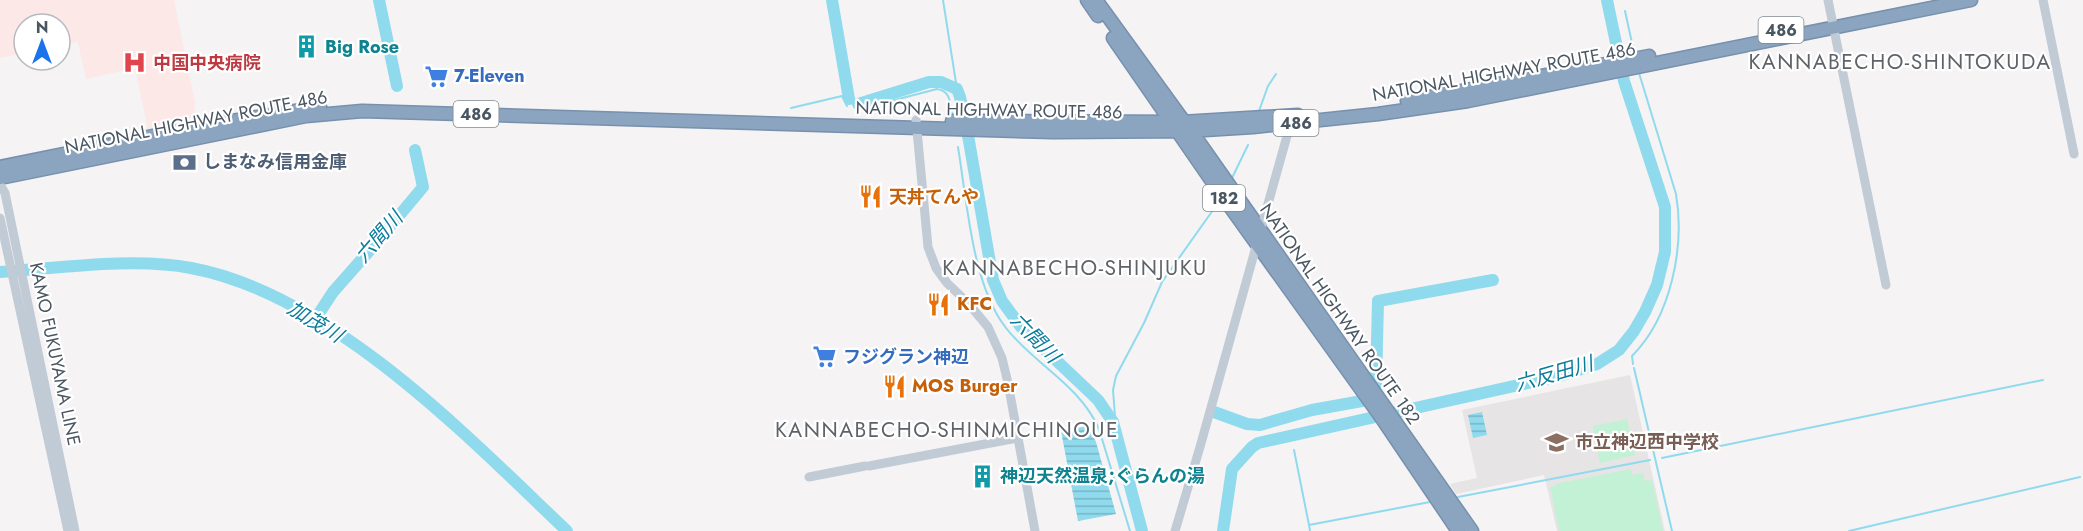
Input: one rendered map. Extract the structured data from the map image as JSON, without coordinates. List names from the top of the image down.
{
  "streets": {
    "highway": [
      "486",
      "NATIONAL HIGHWAY ROUTE 486",
      "182",
      "NATIONAL HIGHWAY ROUTE 182"
    ],
    "street": ["KAMO FUKUYAMA LINE"]
  },
  "crossings": [
    ["NATIONAL HIGHWAY ROUTE 486", "NATIONAL HIGHWAY ROUTE 182"]
  ],
  "districts": ["KANNABECHO-SHINTOKUDA", "KANNABECHO-SHINJUKU", "KANNABECHO-SHINMICHINOUE"],
  "water": ["六間川", "加茂川", "六反田川"],
  "places": {
    "building": ["Big Rose", "神辺天然温泉;ぐらんの湯"],
    "hospital": ["中国中央病院"],
    "supermarket": ["7-Eleven", "フジグラン神辺"],
    "bank": ["しまなみ信用金庫"],
    "restaurant": ["天丼てんや", "KFC", "MOS Burger"],
    "school or university": ["市立神辺西中学校"]
  },
  "north": "top"
}
